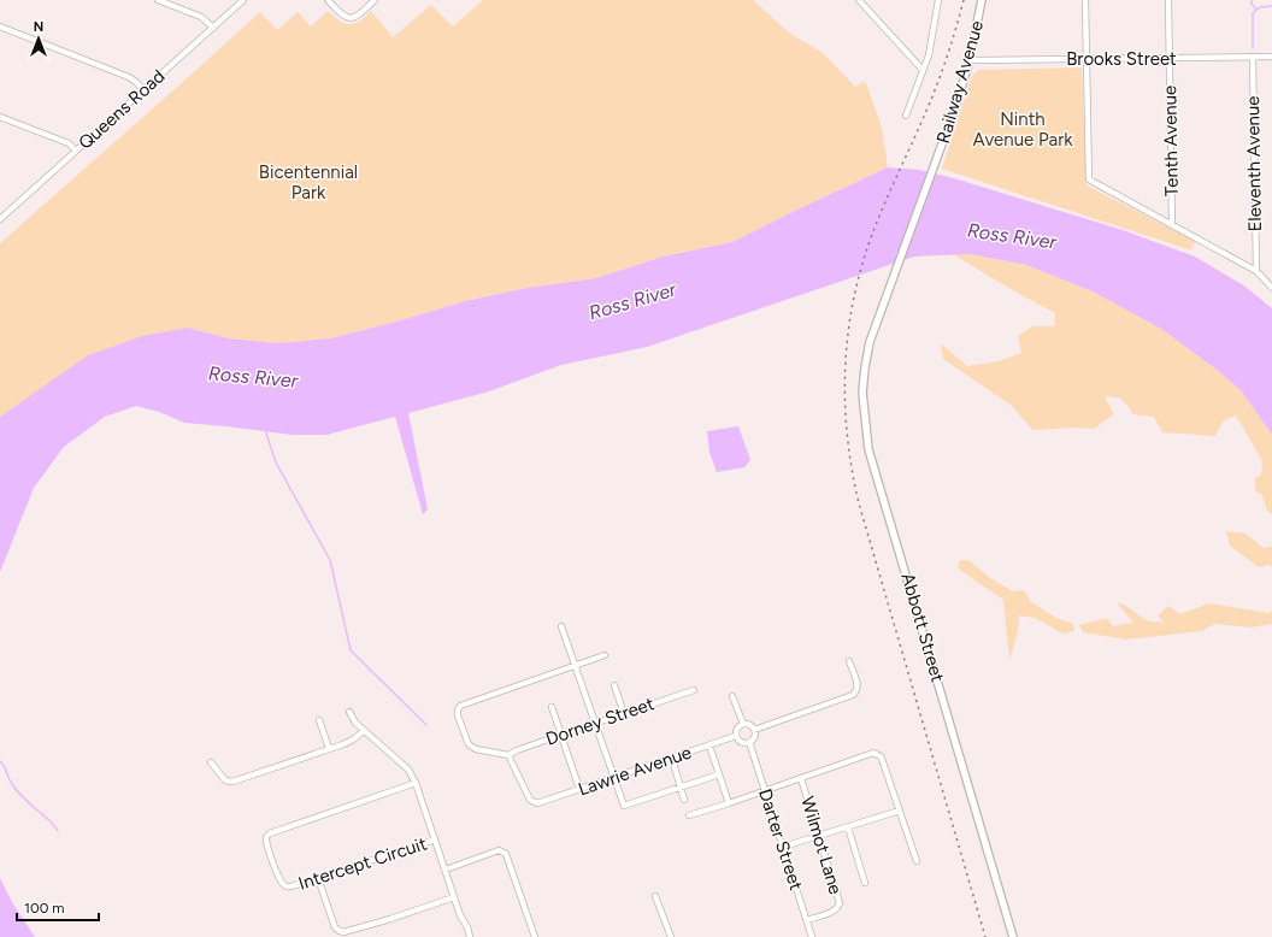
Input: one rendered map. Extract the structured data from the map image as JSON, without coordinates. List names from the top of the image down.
{
  "streets": {
    "main road": ["Railway Avenue", "Abbott Street"],
    "street": [
      "Brooks Street",
      "Queens Road",
      "Tenth Avenue",
      "Eleventh Avenue",
      "Dorney Street",
      "Lawrie Avenue",
      "Darter Street",
      "Wilmot Lane",
      "Intercept Circuit"
    ]
  },
  "crossings": [
    ["Brooks Street", "Railway Avenue"],
    ["Brooks Street", "Tenth Avenue"],
    ["Brooks Street", "Eleventh Avenue"],
    ["Railway Avenue", "Abbott Street"],
    ["Dorney Street", "Lawrie Avenue"],
    ["Lawrie Avenue", "Darter Street"],
    ["Darter Street", "Wilmot Lane"]
  ],
  "water": ["Ross River"],
  "parks": ["Ninth Avenue Park", "Bicentennial Park"],
  "scale_bar": "100 m",
  "north": "top"
}
